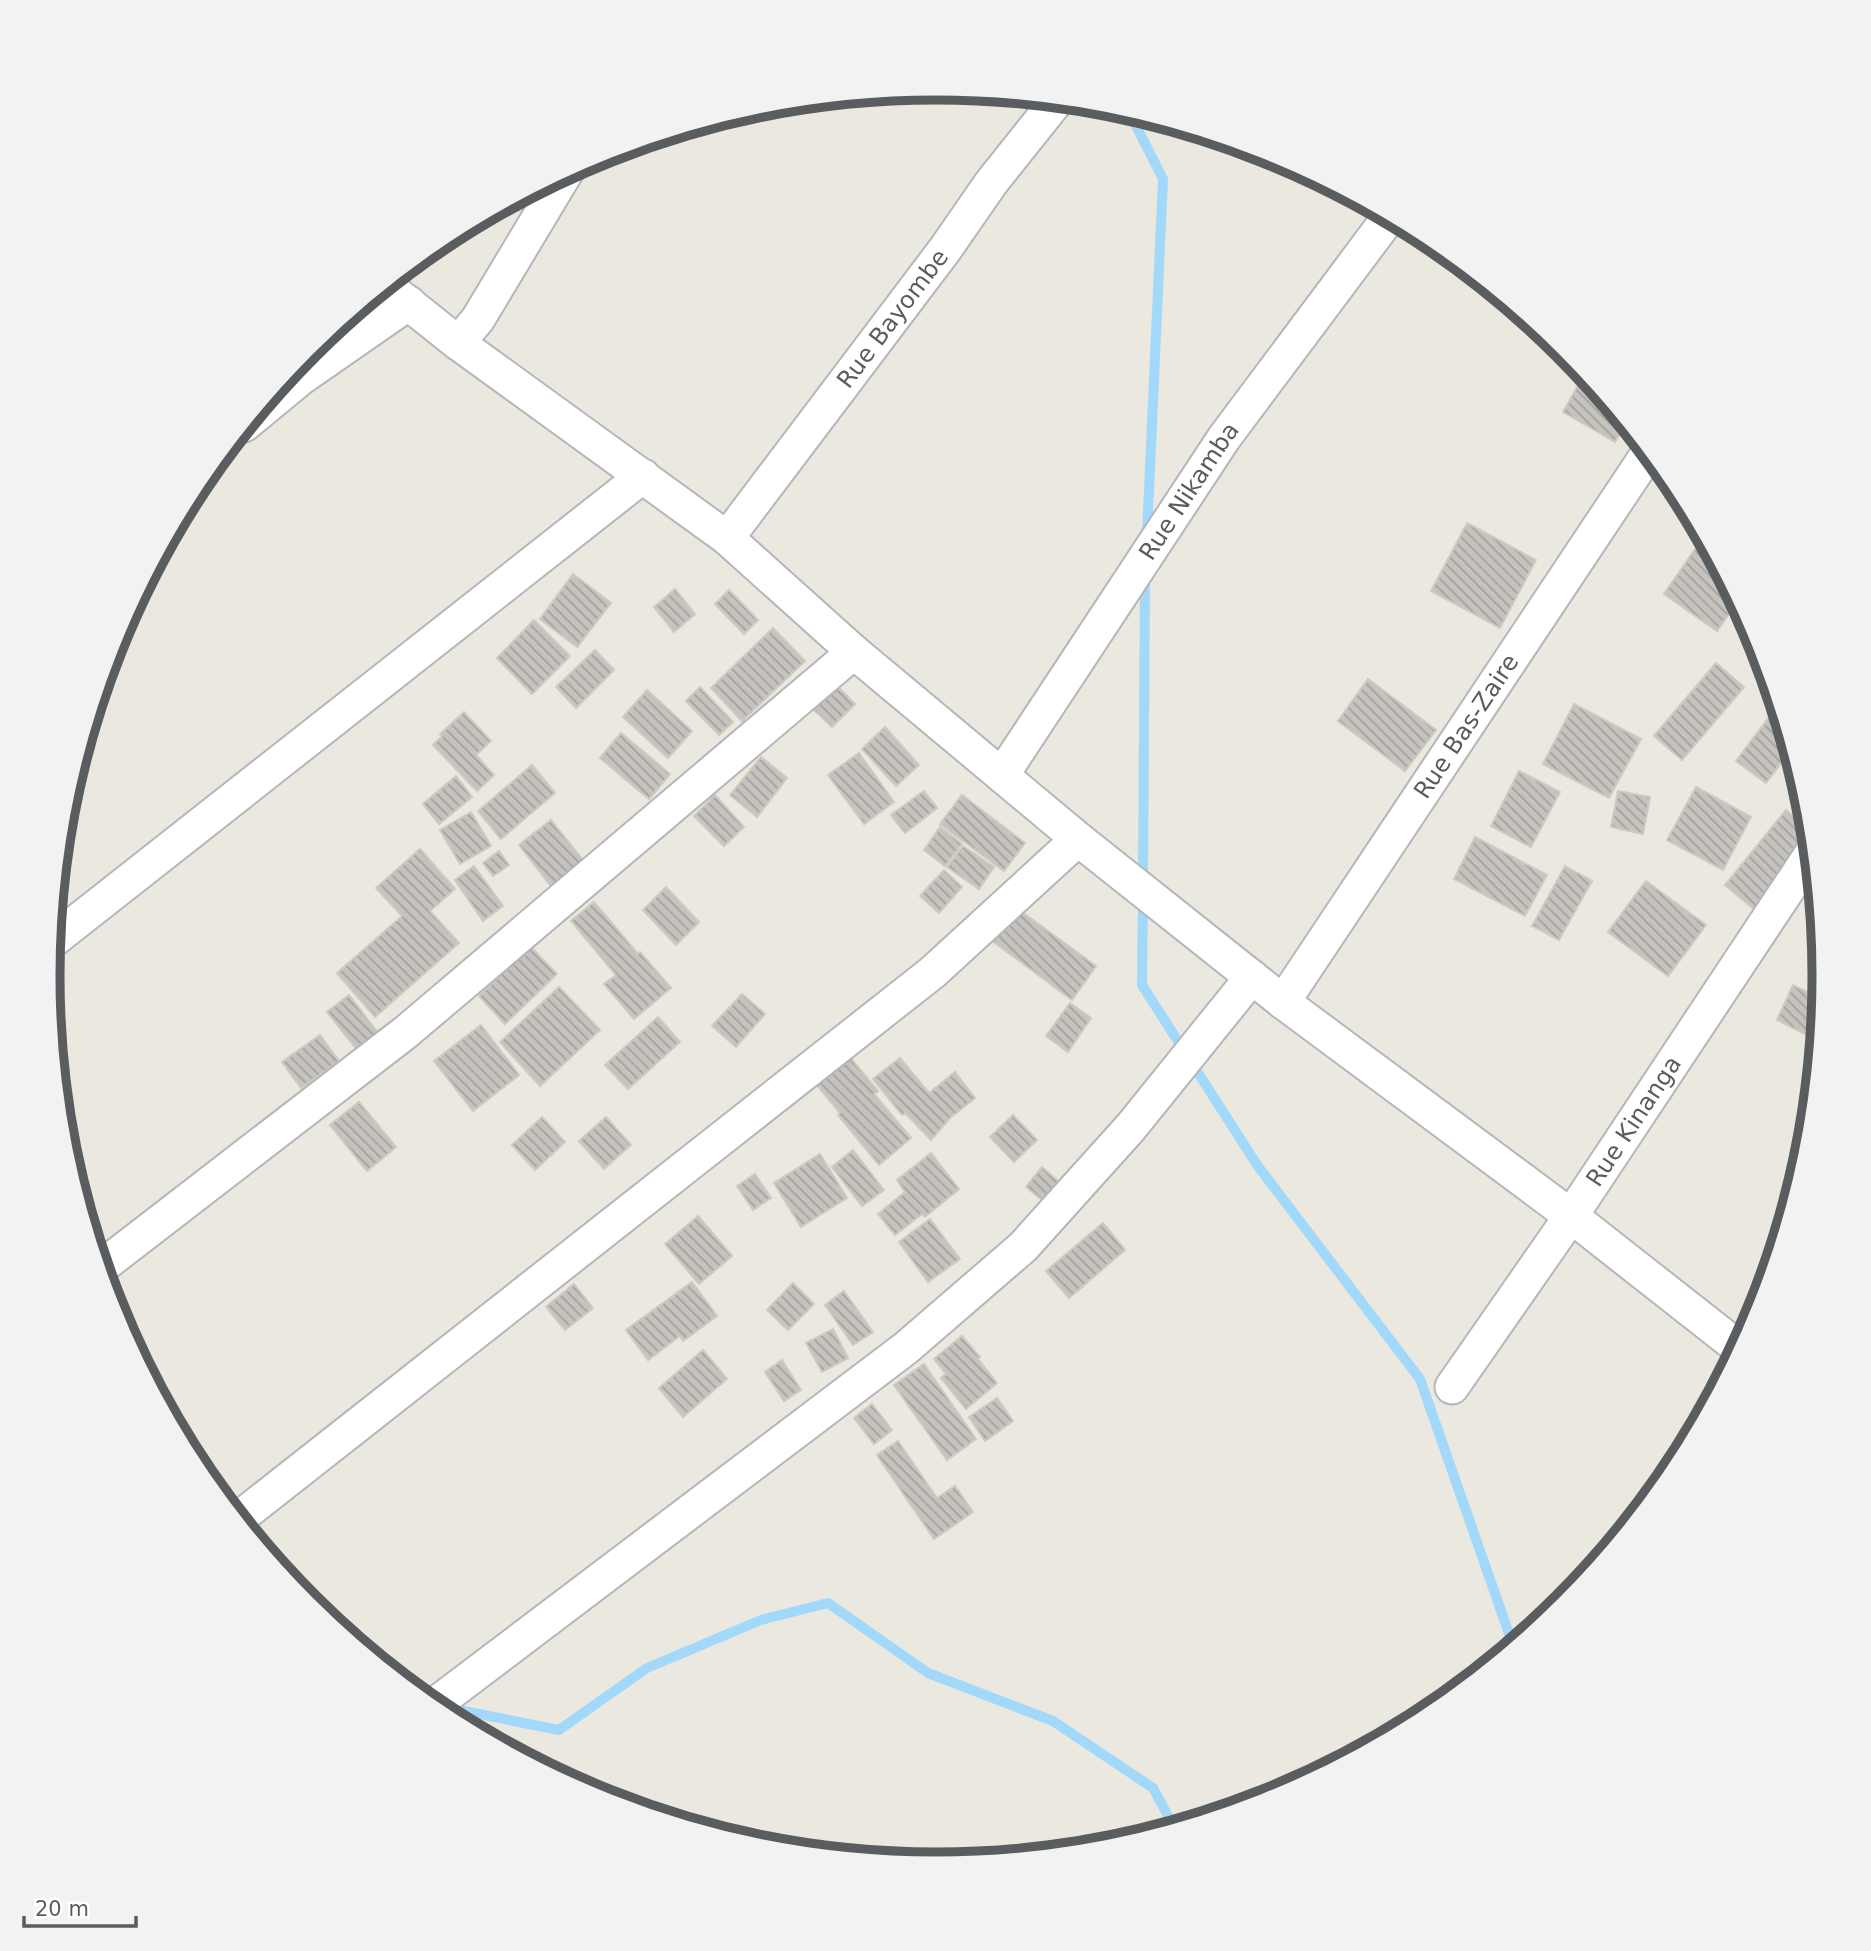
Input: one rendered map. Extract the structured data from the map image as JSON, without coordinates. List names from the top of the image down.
{
  "streets": {
    "street": [
      "Rue Bayombe",
      "Rue Nikamba",
      "Rue Bas-Zaire",
      "Rue Kinanga"
    ]
  },
  "scale_bar": "20 m"
}
